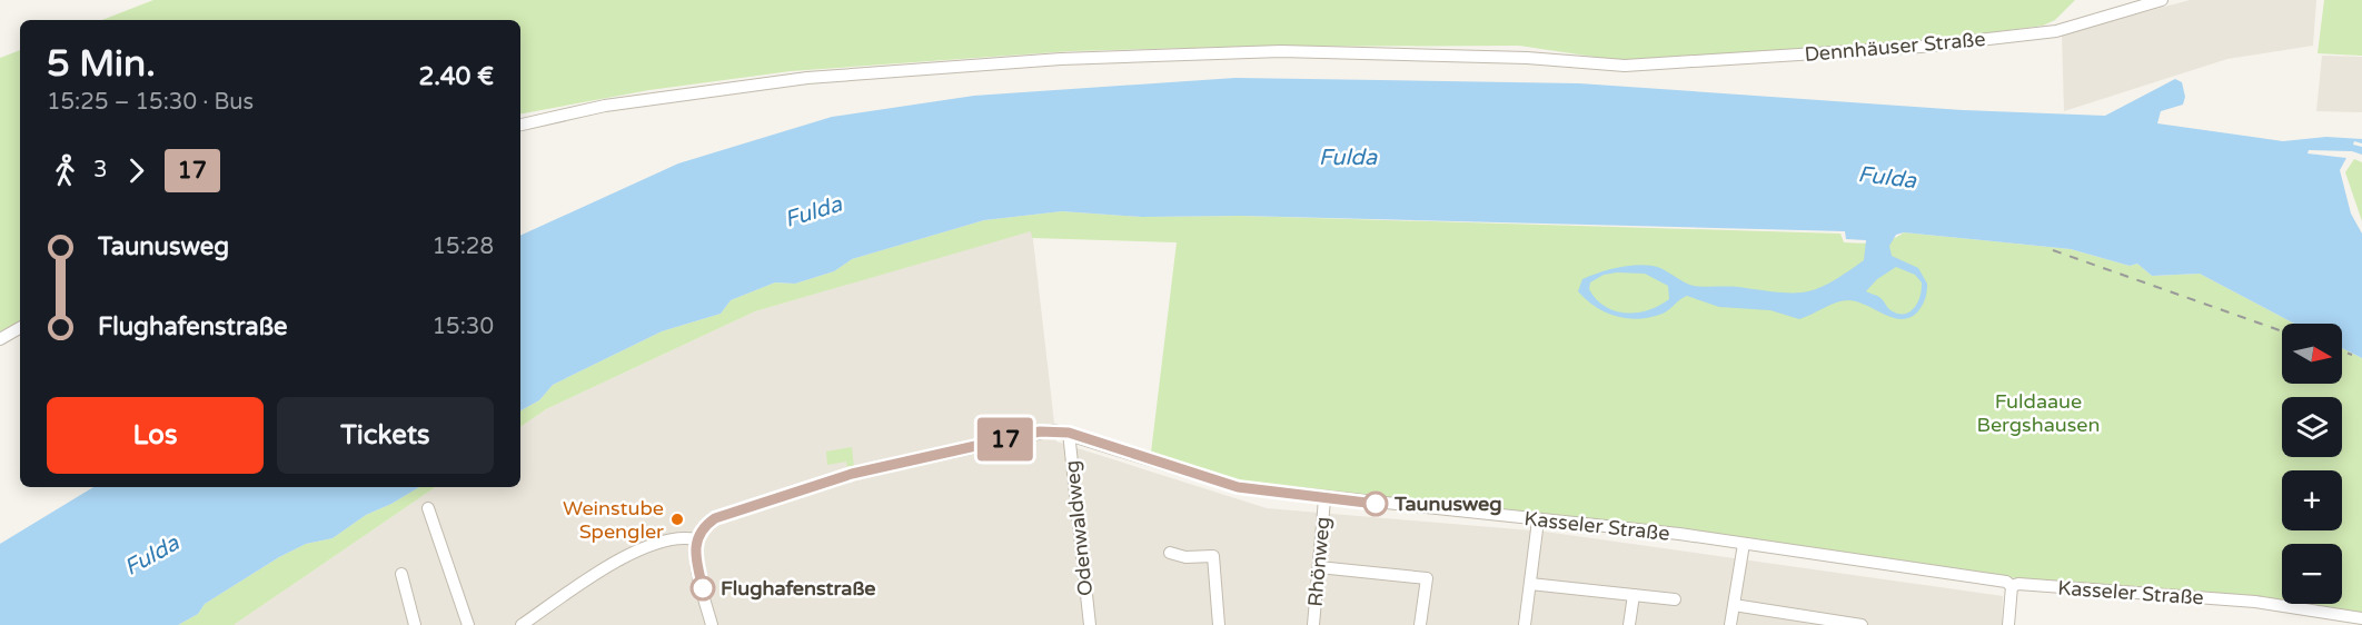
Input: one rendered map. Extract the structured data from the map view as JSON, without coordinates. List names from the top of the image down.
{
  "streets": {
    "street": [
      "Dennhäuser Straße",
      "Kasseler Straße",
      "Odenwaldweg",
      "Rhönweg"
    ]
  },
  "crossings": [
    ["Kasseler Straße", "Odenwaldweg"],
    ["Kasseler Straße", "Rhönweg"]
  ],
  "water": ["Fulda"],
  "parks": ["Fuldaaue Bergshausen"],
  "places": ["Taunusweg", "Weinstube Spengler", "Flughafenstraße"],
  "lines": ["bus line 17"],
  "north": "right",
  "page": {
    "on_map": "17",
    "heading": ["5 Min.", "15:25 – 15:30 · Bus", "2.40 €"],
    "legs": ["3", "17"],
    "list": [
      {
        "name": "Taunusweg",
        "value": "15:28"
      },
      {
        "name": "Flughafenstraße",
        "value": "15:30"
      }
    ],
    "map_buttons": ["+", "−"],
    "buttons": ["Los", "Tickets"]
  }
}
